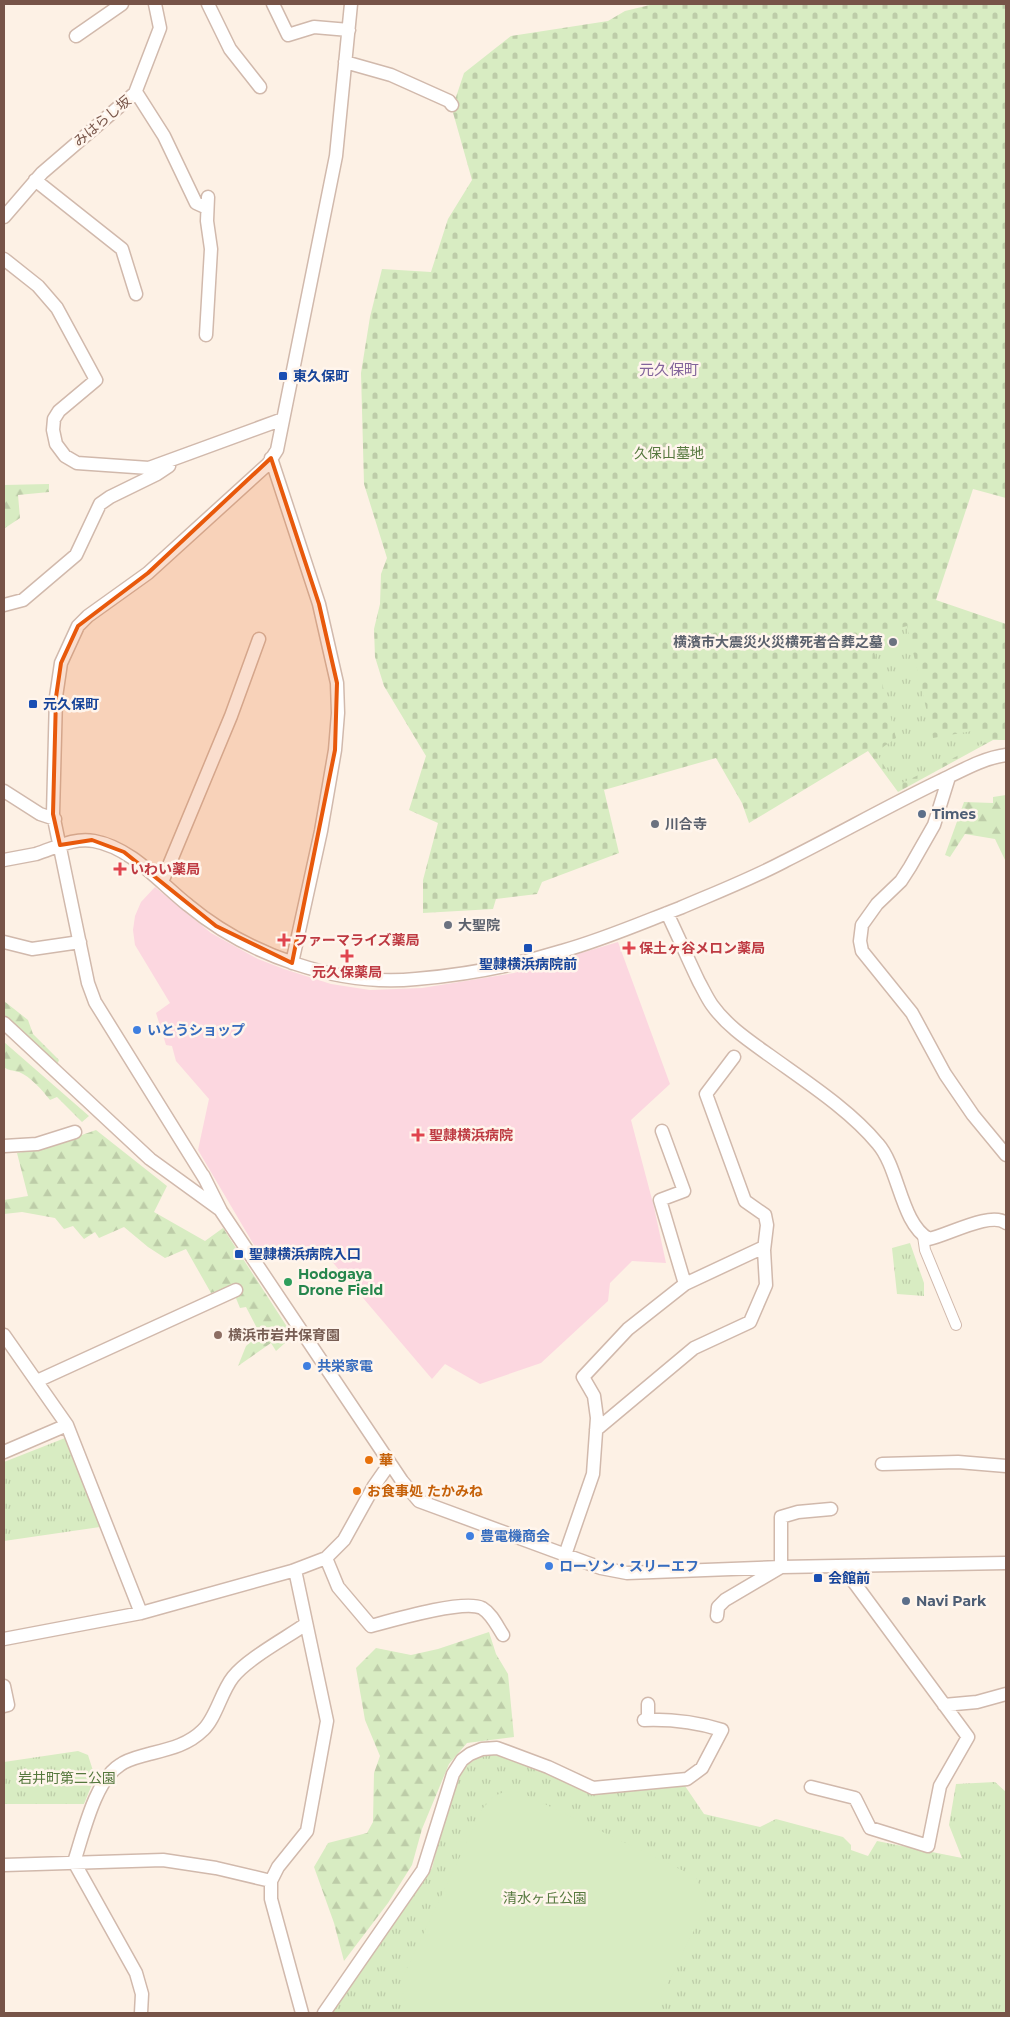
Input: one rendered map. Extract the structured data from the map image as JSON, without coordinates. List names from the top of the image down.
{
  "streets": {
    "street": ["みはらし坂"]
  },
  "districts": ["元久保町"],
  "parks": ["久保山墓地", "岩井町第二公園", "清水ヶ丘公園"],
  "places": {
    "transit": [
      "東久保町",
      "元久保町",
      "聖隷横浜病院前",
      "聖隷横浜病院入口",
      "会館前"
    ],
    "other": [
      "横濱市大震災火災横死者合葬之墓",
      "Times",
      "川合寺",
      "大聖院",
      "いとうショップ",
      "Hodogaya Drone Field",
      "横浜市岩井保育園",
      "共栄家電",
      "華",
      "お食事処 たかみね",
      "豊電機商会",
      "ローソン・スリーエフ",
      "Navi Park"
    ],
    "health": [
      "いわい薬局",
      "ファーマライズ薬局",
      "保土ヶ谷メロン薬局",
      "元久保薬局",
      "聖隷横浜病院"
    ]
  }
}
